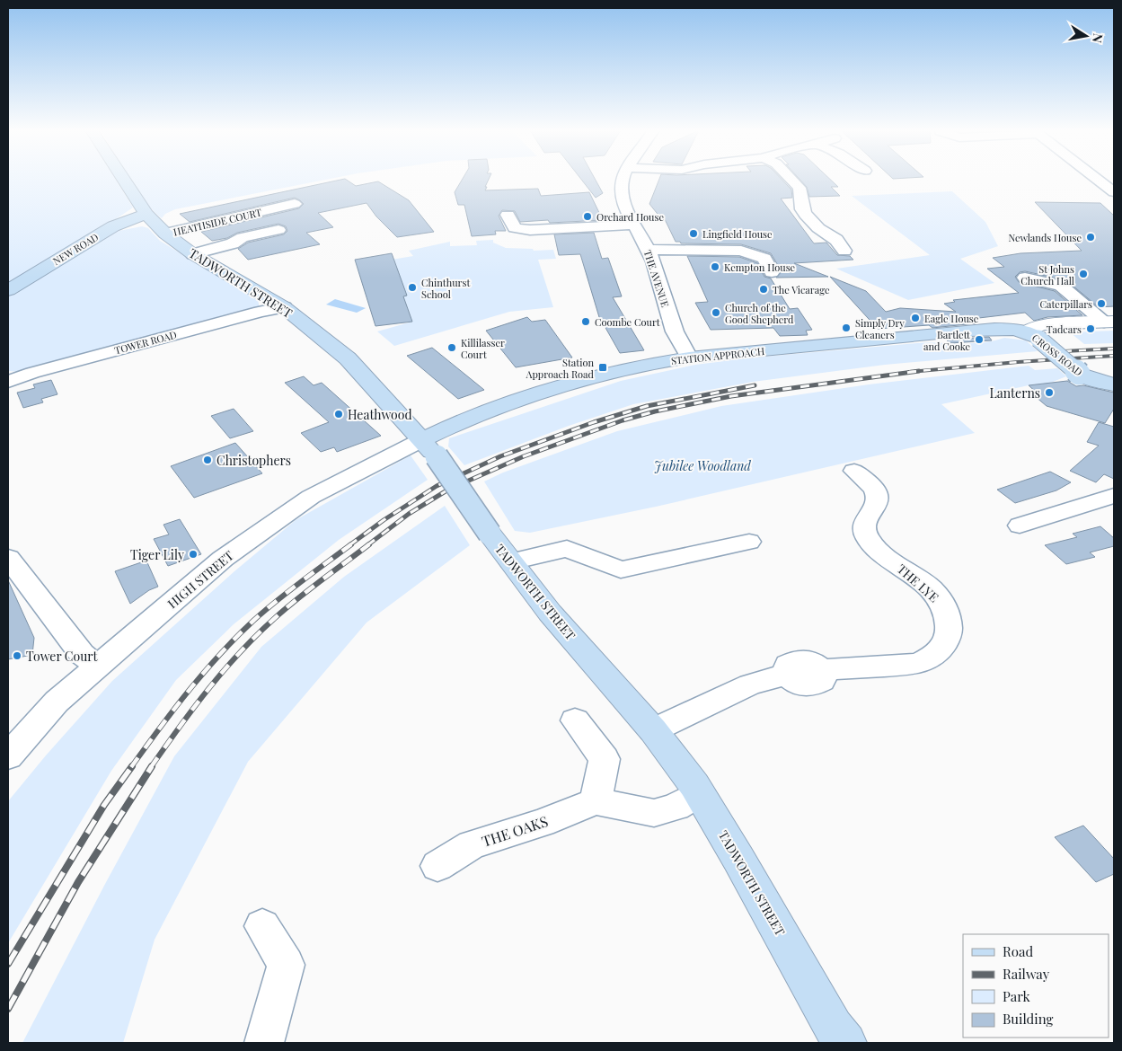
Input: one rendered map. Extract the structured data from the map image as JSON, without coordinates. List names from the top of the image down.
{
  "streets": {
    "main road": [
      "NEW ROAD",
      "TADWORTH STREET",
      "CROSS ROAD",
      "STATION APPROACH"
    ],
    "street": [
      "HEATHSIDE COURT",
      "THE AVENUE",
      "TOWER ROAD",
      "HIGH STREET",
      "THE LYE",
      "THE OAKS"
    ]
  },
  "crossings": [
    ["HEATHSIDE COURT", "TADWORTH STREET"],
    ["NEW ROAD", "TADWORTH STREET"],
    ["THE AVENUE", "STATION APPROACH"],
    ["TADWORTH STREET", "TOWER ROAD"],
    ["TADWORTH STREET", "STATION APPROACH"],
    ["TADWORTH STREET", "HIGH STREET"],
    ["TADWORTH STREET", "THE LYE"],
    ["CROSS ROAD", "STATION APPROACH"],
    ["STATION APPROACH", "HIGH STREET"]
  ],
  "parks": ["Jubilee Woodland"],
  "places": {
    "other": [
      "Orchard House",
      "Lingfield House",
      "Newlands House",
      "Kempton House",
      "St Johns Church Hall",
      "Chinthurst School",
      "The Vicarage",
      "Caterpillars",
      "Church of the Good Shepherd",
      "Eagle House",
      "Coombe Court",
      "Simply Dry Cleaners",
      "Tadcars",
      "Bartlett and Cooke",
      "Killilasser Court",
      "Lanterns",
      "Heathwood",
      "Christophers",
      "Tiger Lily",
      "Tower Court"
    ],
    "transit": ["Station Approach Road"]
  },
  "legend": [
    "Road",
    "Railway",
    "Park",
    "Building"
  ],
  "north": "right"
}
